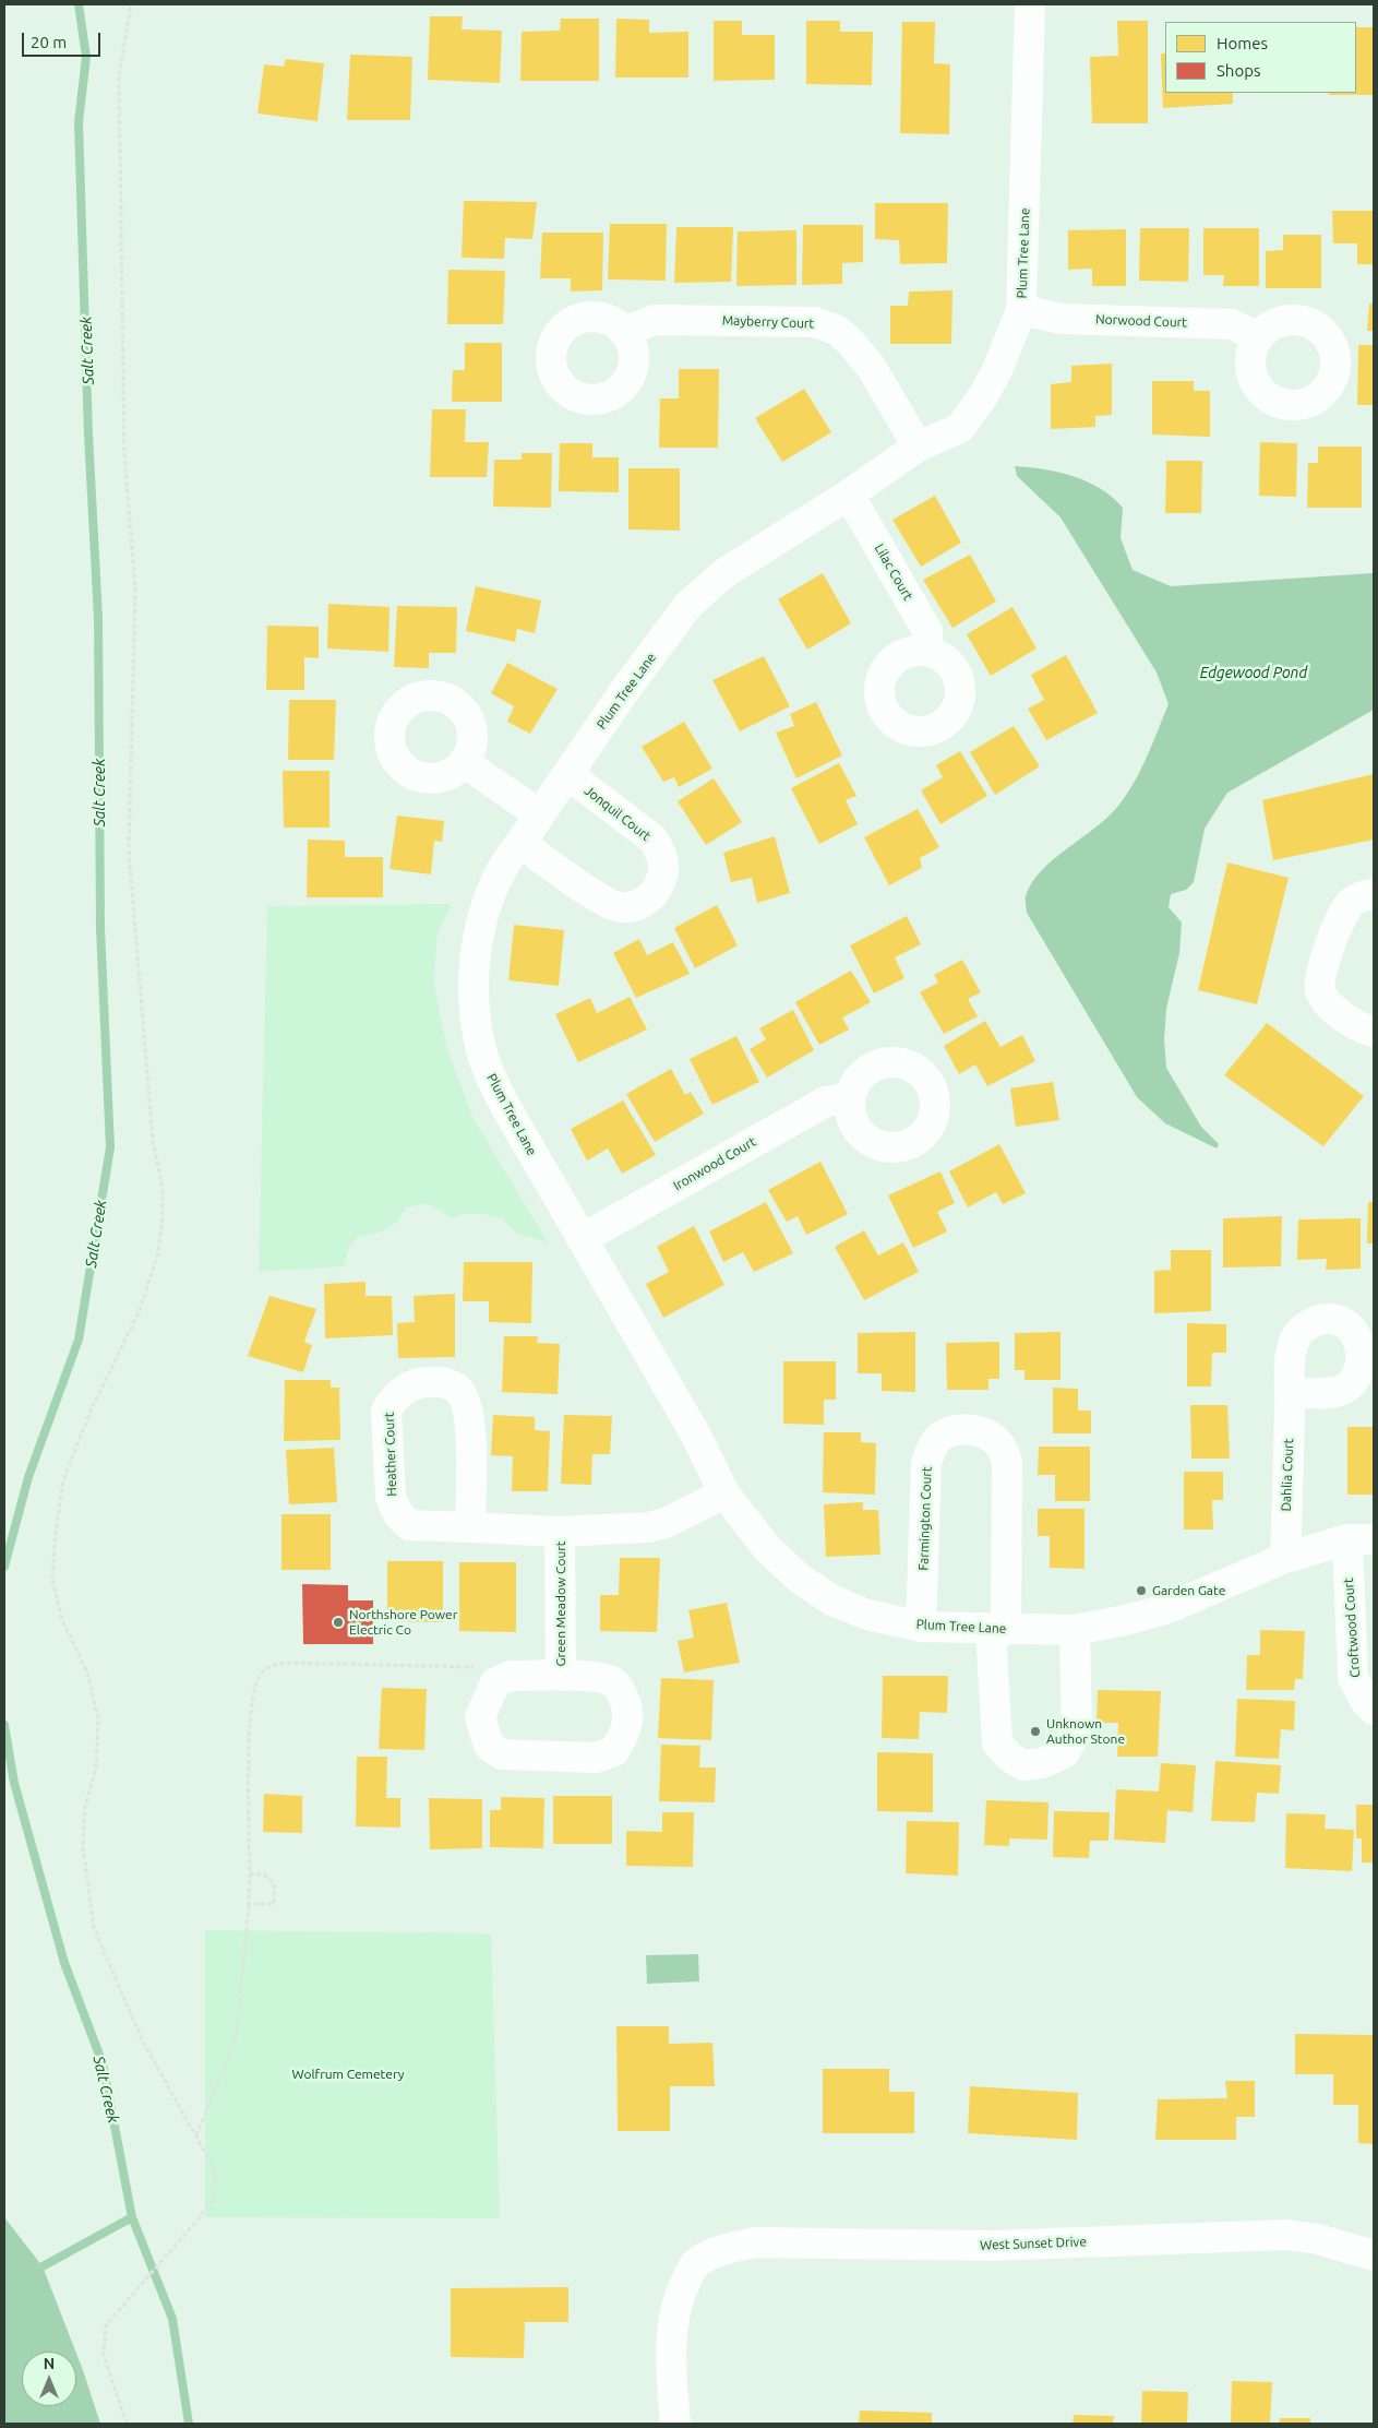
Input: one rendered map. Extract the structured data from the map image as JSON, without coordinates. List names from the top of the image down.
{
  "streets": {
    "street": [
      "Plum Tree Lane",
      "Norwood Court",
      "Mayberry Court",
      "Lilac Court",
      "Jonquil Court",
      "Ironwood Court",
      "Heather Court",
      "Dahlia Court",
      "Farmington Court",
      "Green Meadow Court",
      "Croftwood Court",
      "West Sunset Drive"
    ]
  },
  "crossings": [
    ["Plum Tree Lane", "Norwood Court"],
    ["Plum Tree Lane", "Mayberry Court"],
    ["Plum Tree Lane", "Lilac Court"],
    ["Plum Tree Lane", "Jonquil Court"],
    ["Plum Tree Lane", "Ironwood Court"],
    ["Plum Tree Lane", "Heather Court"],
    ["Plum Tree Lane", "Dahlia Court"],
    ["Plum Tree Lane", "Farmington Court"],
    ["Plum Tree Lane", "Croftwood Court"],
    ["Heather Court", "Green Meadow Court"]
  ],
  "water": ["Salt Creek", "Edgewood Pond"],
  "parks": ["Wolfrum Cemetery"],
  "places": ["Garden Gate", "Northshore Power Electric Co", "Unknown Author Stone"],
  "legend": ["Homes", "Shops"],
  "scale_bar": "20 m",
  "north": "top"
}
